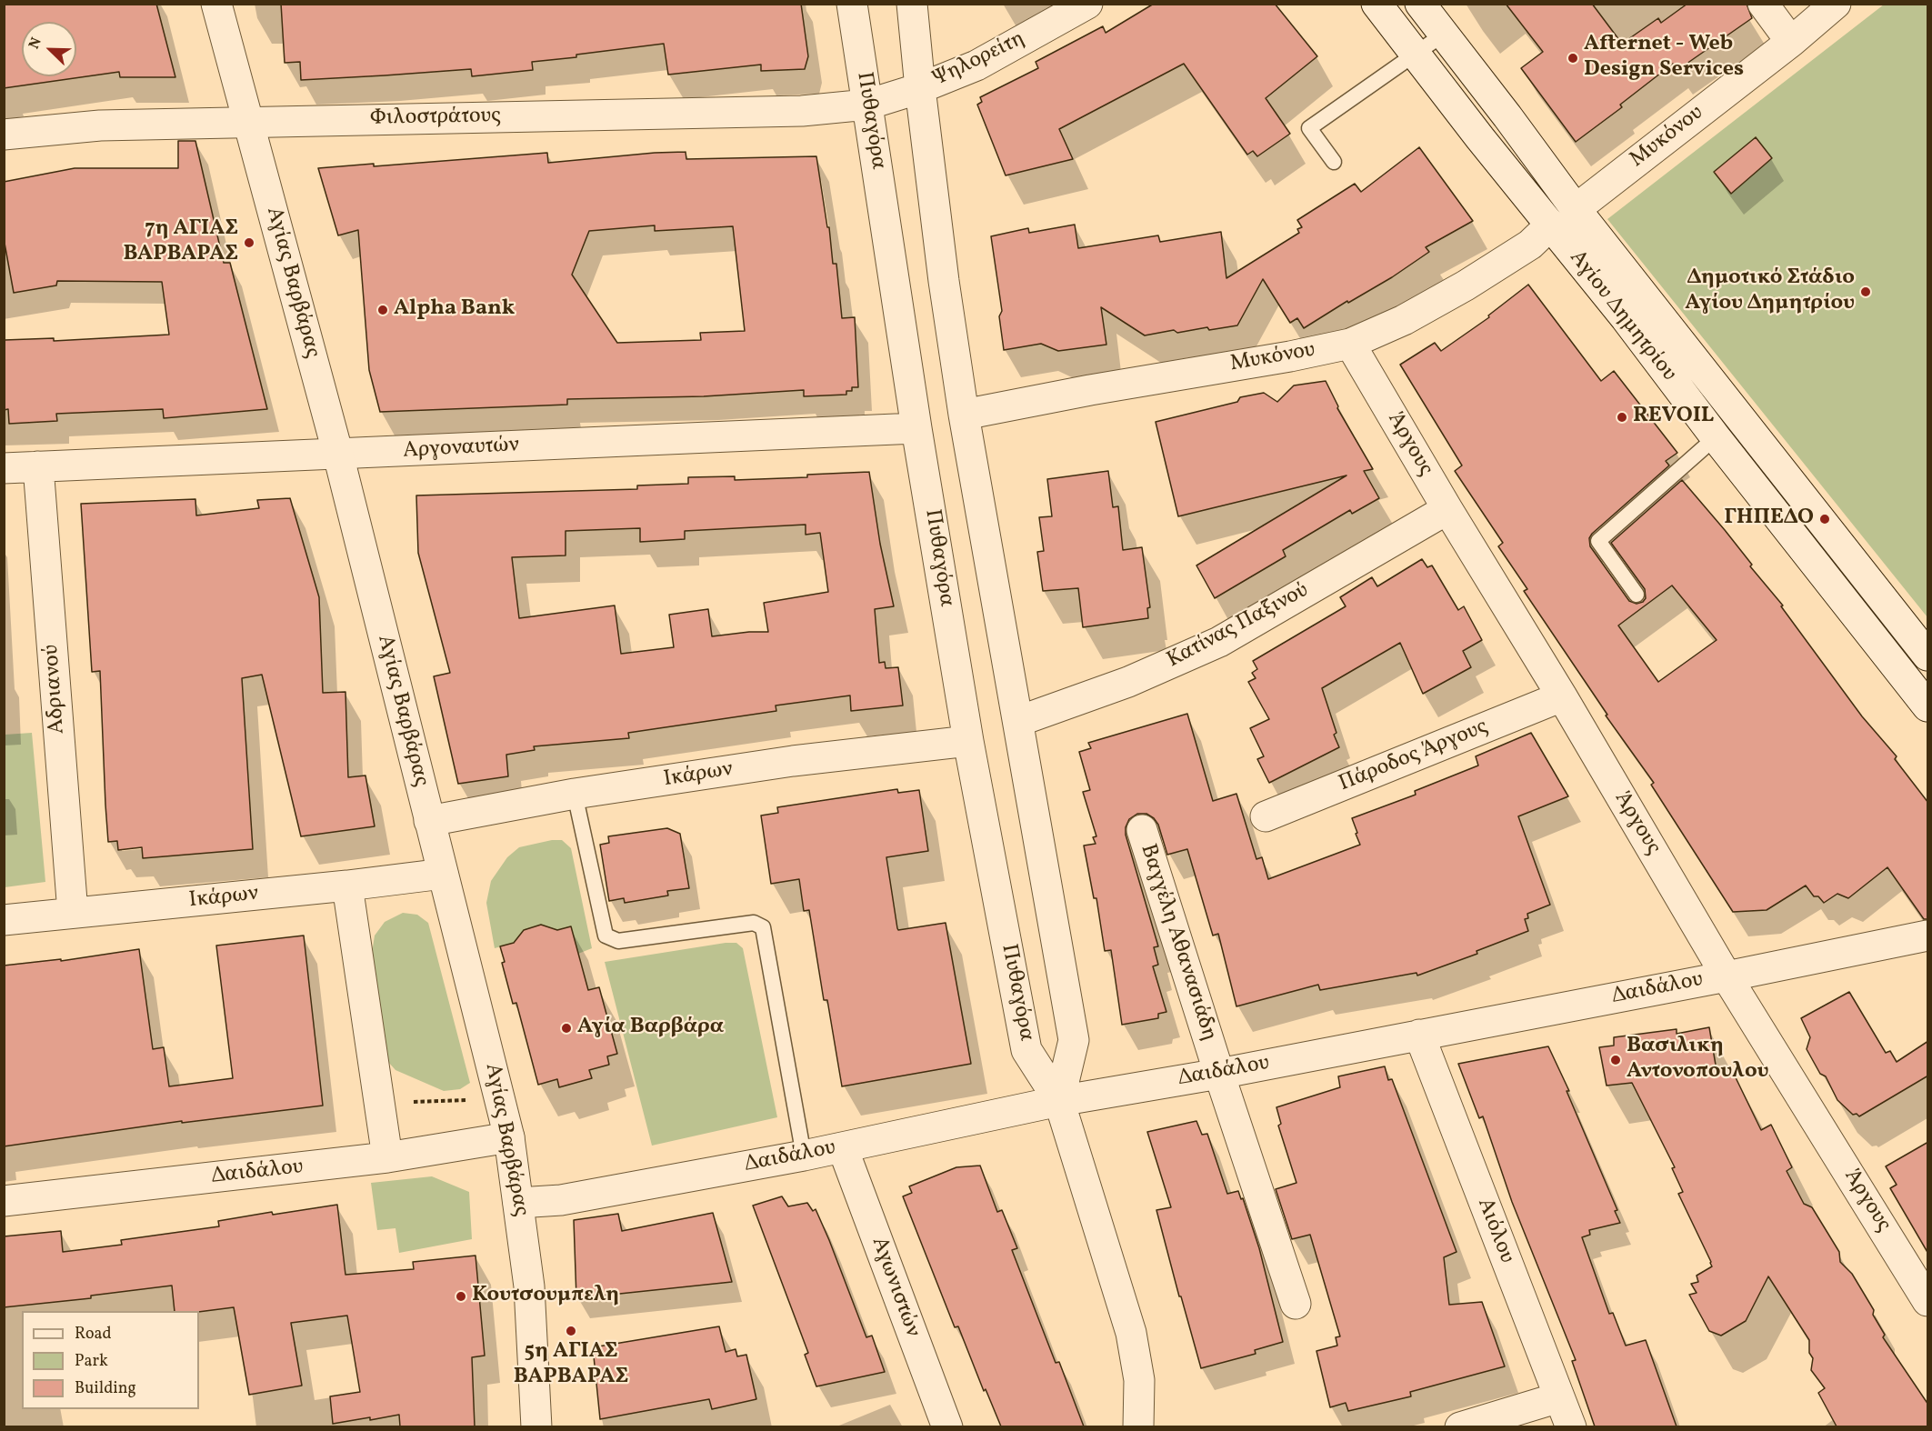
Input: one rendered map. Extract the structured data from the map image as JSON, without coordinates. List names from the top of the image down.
{
  "streets": {
    "street": [
      "Ψηλορείτη",
      "Φιλοστράτους",
      "Πυθαγόρα",
      "Μυκόνου",
      "Αγίας Βαρβάρας",
      "Αγίου Δημητρίου",
      "Άργους",
      "Αργοναυτών",
      "Κατίνας Παξινού",
      "Αδριανού",
      "Πάροδος Άργους",
      "Ικάρων",
      "Βαγγέλη Αθανασιάδη",
      "Δαιδάλου",
      "Αιόλου",
      "Αγωνιστών"
    ]
  },
  "crossings": [
    ["Ψηλορείτη", "Φιλοστράτους"],
    ["Ψηλορείτη", "Πυθαγόρα"],
    ["Φιλοστράτους", "Πυθαγόρα"],
    ["Φιλοστράτους", "Αγίας Βαρβάρας"],
    ["Πυθαγόρα", "Αργοναυτών"],
    ["Πυθαγόρα", "Ικάρων"],
    ["Πυθαγόρα", "Δαιδάλου"],
    ["Μυκόνου", "Αγίου Δημητρίου"],
    ["Μυκόνου", "Άργους"],
    ["Αγίας Βαρβάρας", "Αργοναυτών"],
    ["Αγίας Βαρβάρας", "Ικάρων"],
    ["Αγίας Βαρβάρας", "Δαιδάλου"],
    ["Άργους", "Κατίνας Παξινού"],
    ["Άργους", "Πάροδος Άργους"],
    ["Άργους", "Δαιδάλου"],
    ["Αργοναυτών", "Αδριανού"],
    ["Αδριανού", "Ικάρων"],
    ["Βαγγέλη Αθανασιάδη", "Δαιδάλου"],
    ["Δαιδάλου", "Αιόλου"],
    ["Δαιδάλου", "Αγωνιστών"]
  ],
  "places": [
    "Afternet - Web Design Services",
    "7η ΑΓΙΑΣ ΒΑΡΒΑΡΑΣ",
    "Δημοτικό Στάδιο Αγίου Δημητρίου",
    "Alpha Bank",
    "REVOIL",
    "ΓΗΠΕΔΟ",
    "Αγία Βαρβάρα",
    "Βασιλικη Αντονοπουλου",
    "Κουτσουμπελη",
    "5η ΑΓΙΑΣ ΒΑΡΒΑΡΑΣ"
  ],
  "legend": ["Road", "Park", "Building"],
  "north": "top left"
}
